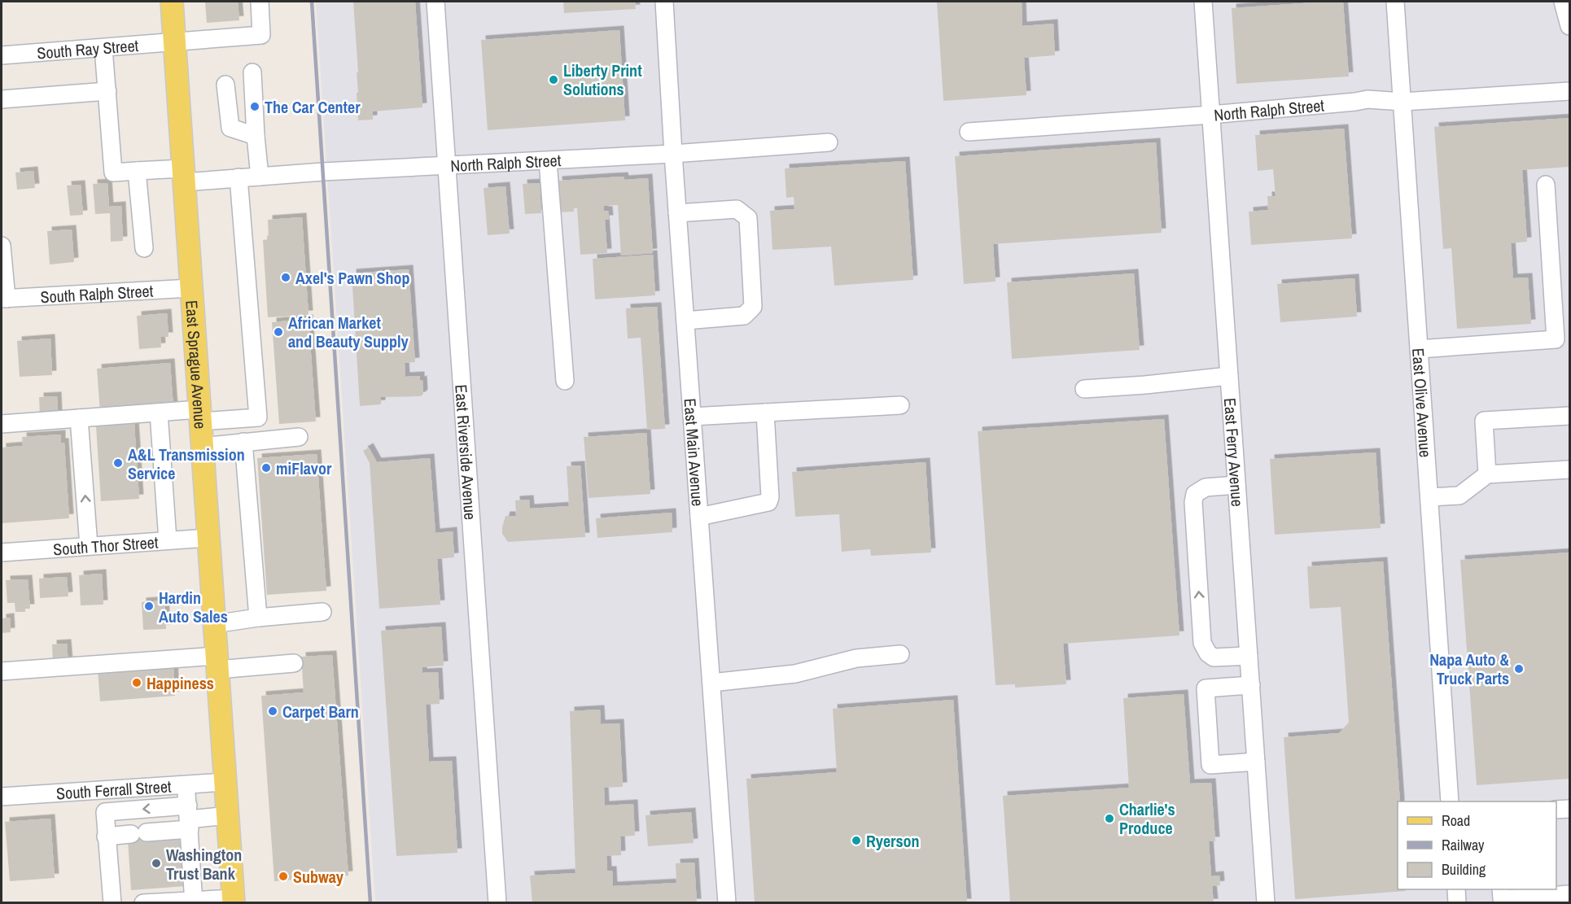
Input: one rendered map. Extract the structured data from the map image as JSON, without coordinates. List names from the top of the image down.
{
  "streets": {
    "main road": ["East Sprague Avenue"],
    "street": [
      "South Ray Street",
      "North Ralph Street",
      "South Ralph Street",
      "East Olive Avenue",
      "East Riverside Avenue",
      "East Main Avenue",
      "East Ferry Avenue",
      "South Thor Street",
      "South Ferrall Street"
    ]
  },
  "crossings": [
    ["South Ray Street", "East Sprague Avenue"],
    ["North Ralph Street", "East Sprague Avenue"],
    ["North Ralph Street", "East Olive Avenue"],
    ["North Ralph Street", "East Riverside Avenue"],
    ["North Ralph Street", "East Main Avenue"],
    ["North Ralph Street", "East Ferry Avenue"],
    ["South Ralph Street", "East Sprague Avenue"],
    ["East Sprague Avenue", "South Thor Street"],
    ["East Sprague Avenue", "South Ferrall Street"]
  ],
  "places": [
    "Liberty Print Solutions",
    "The Car Center",
    "Axel's Pawn Shop",
    "African Market and Beauty Supply",
    "A&L Transmission Service",
    "miFlavor",
    "Hardin Auto Sales",
    "Napa Auto & Truck Parts",
    "Happiness",
    "Carpet Barn",
    "Charlie's Produce",
    "Ryerson",
    "Washington Trust Bank",
    "Subway"
  ],
  "legend": ["Road", "Railway", "Building"]
}
